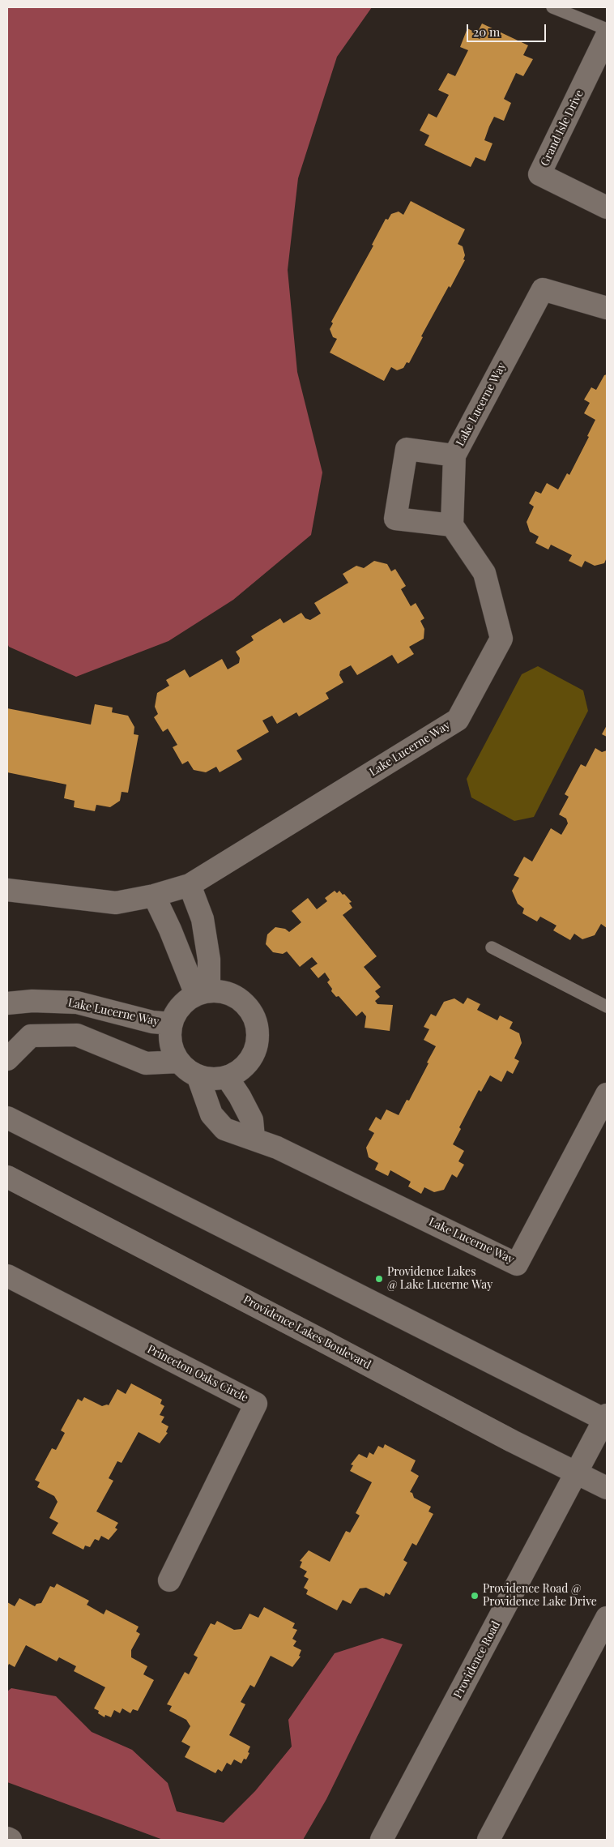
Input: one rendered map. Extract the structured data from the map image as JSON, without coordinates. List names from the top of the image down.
{
  "streets": {
    "street": [
      "Grand Isle Drive",
      "Lake Lucerne Way",
      "Providence Lakes Boulevard",
      "Princeton Oaks Circle",
      "Providence Road"
    ]
  },
  "crossings": [
    ["Providence Lakes Boulevard", "Providence Road"]
  ],
  "places": ["Providence Lakes @ Lake Lucerne Way", "Providence Road @ Providence Lake Drive"],
  "scale_bar": "20 m"
}
